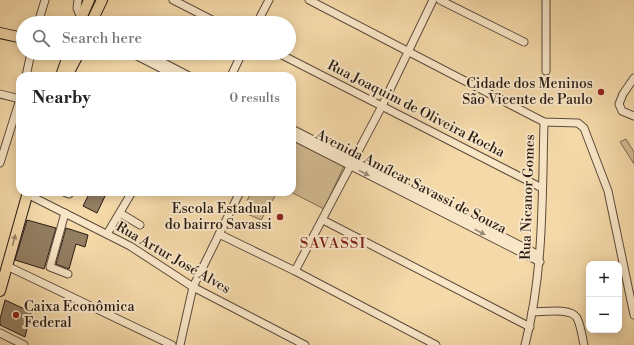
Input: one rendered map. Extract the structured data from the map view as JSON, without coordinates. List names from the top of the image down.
{
  "streets": {
    "street": [
      "Rua Joaquim de Oliveira Rocha",
      "Avenida Amílcar Savassi de Souza",
      "Rua Nicanor Gomes",
      "Rua Artur José Alves"
    ]
  },
  "crossings": [
    ["Rua Joaquim de Oliveira Rocha", "Rua Nicanor Gomes"],
    ["Avenida Amílcar Savassi de Souza", "Rua Nicanor Gomes"]
  ],
  "districts": ["SAVASSI"],
  "places": ["Cidade dos Meninos São Vicente de Paulo", "Escola Estadual do bairro Savassi", "Caixa Econômica Federal"],
  "page": {
    "search": "Search here",
    "heading": ["Nearby", "0 results"],
    "map_buttons": ["+", "−"]
  }
}
